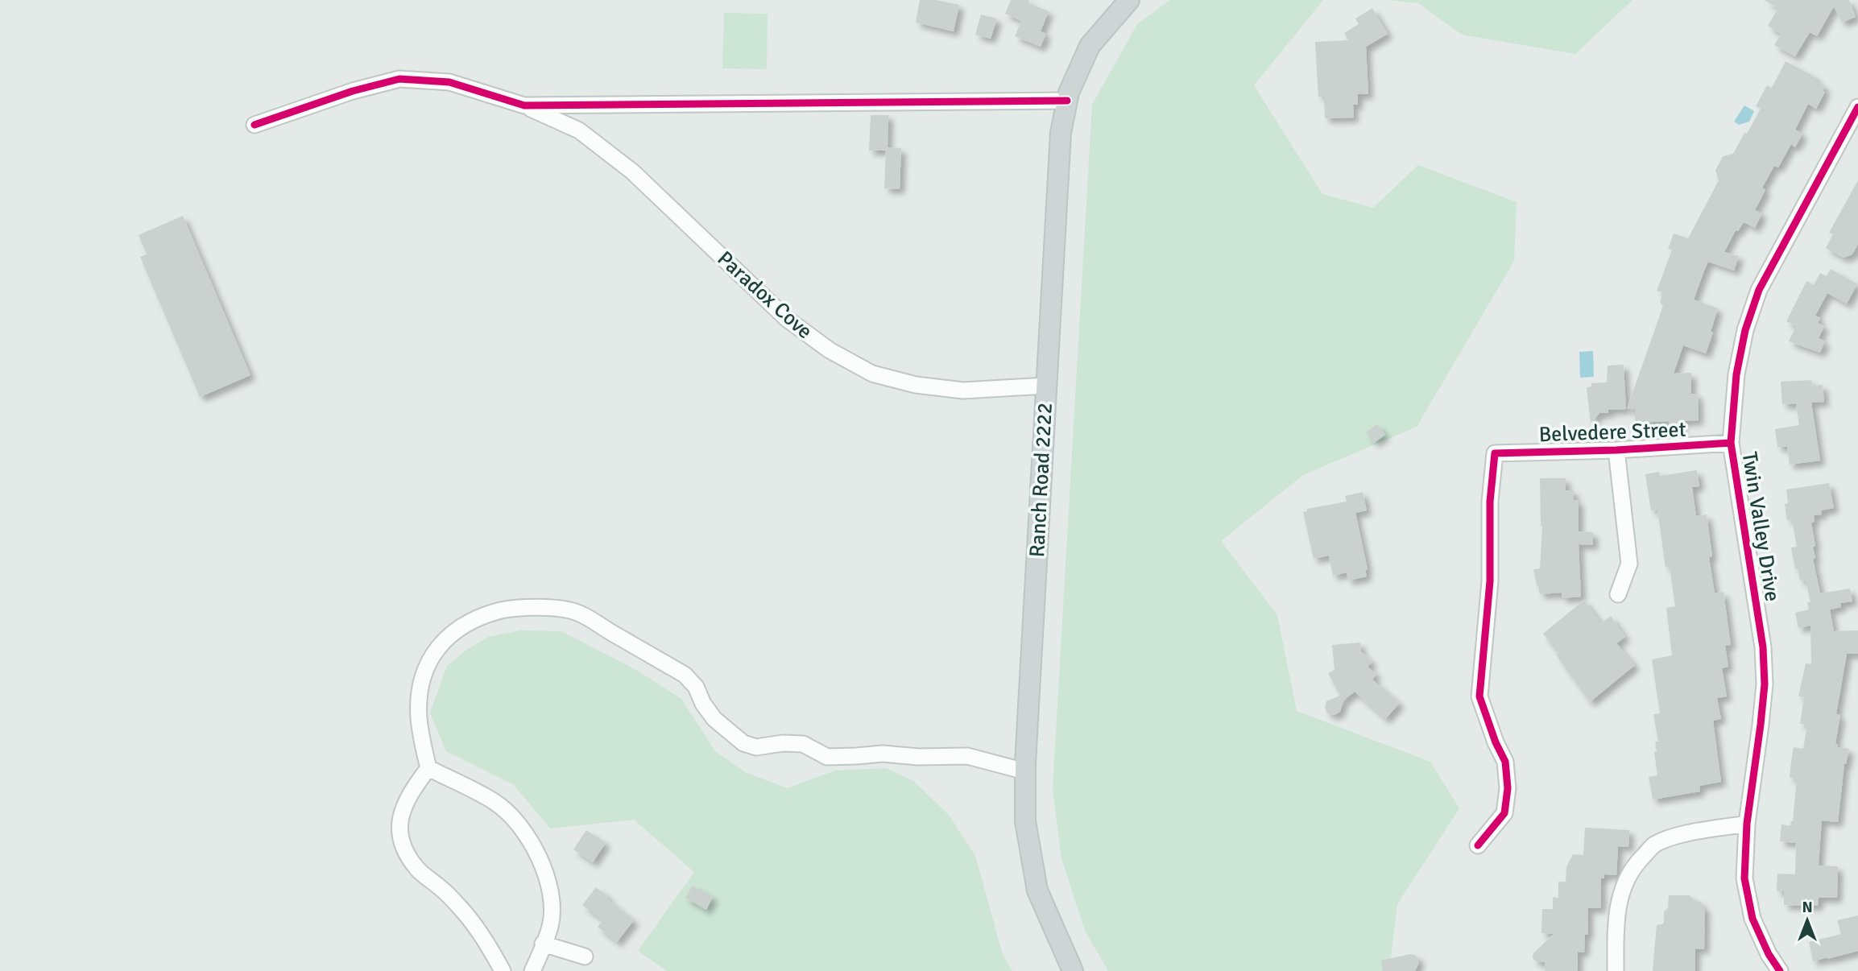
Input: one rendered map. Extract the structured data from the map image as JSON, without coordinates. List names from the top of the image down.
{
  "streets": {
    "main road": ["Ranch Road 2222"],
    "street": ["Paradox Cove", "Belvedere Street", "Twin Valley Drive"]
  },
  "crossings": [
    ["Paradox Cove", "Ranch Road 2222"],
    ["Belvedere Street", "Twin Valley Drive"]
  ],
  "north": "top"
}
